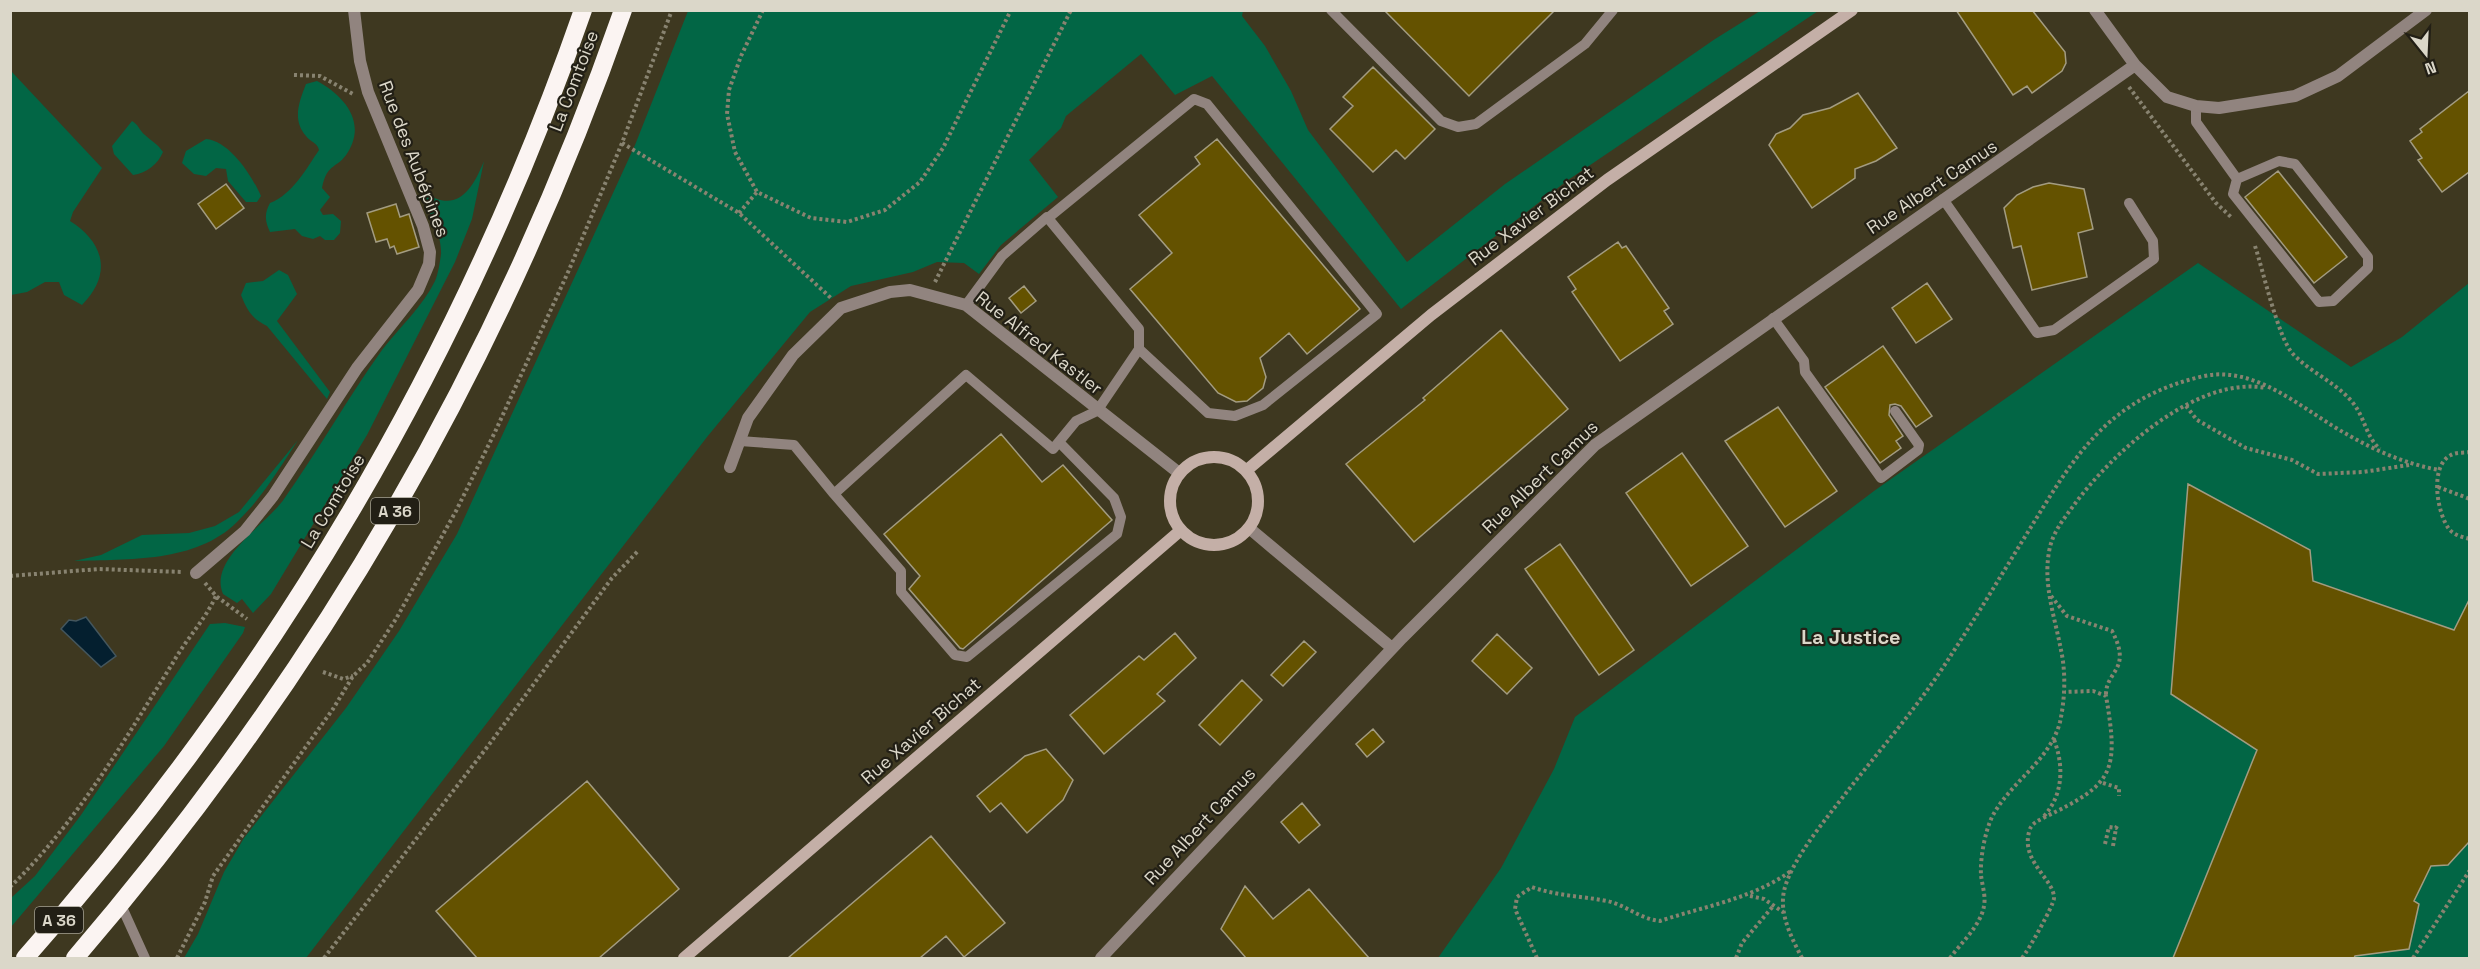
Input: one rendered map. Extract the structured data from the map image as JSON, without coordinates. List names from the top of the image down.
{
  "streets": {
    "highway": ["La Comtoise", "A 36"],
    "main road": ["Rue Xavier Bichat"],
    "street": ["Rue des Aubépines", "Rue Albert Camus", "Rue Alfred Kastler"]
  },
  "crossings": [
    ["Rue Xavier Bichat", "Rue Alfred Kastler"]
  ],
  "districts": ["La Justice"],
  "north": "bottom"
}
